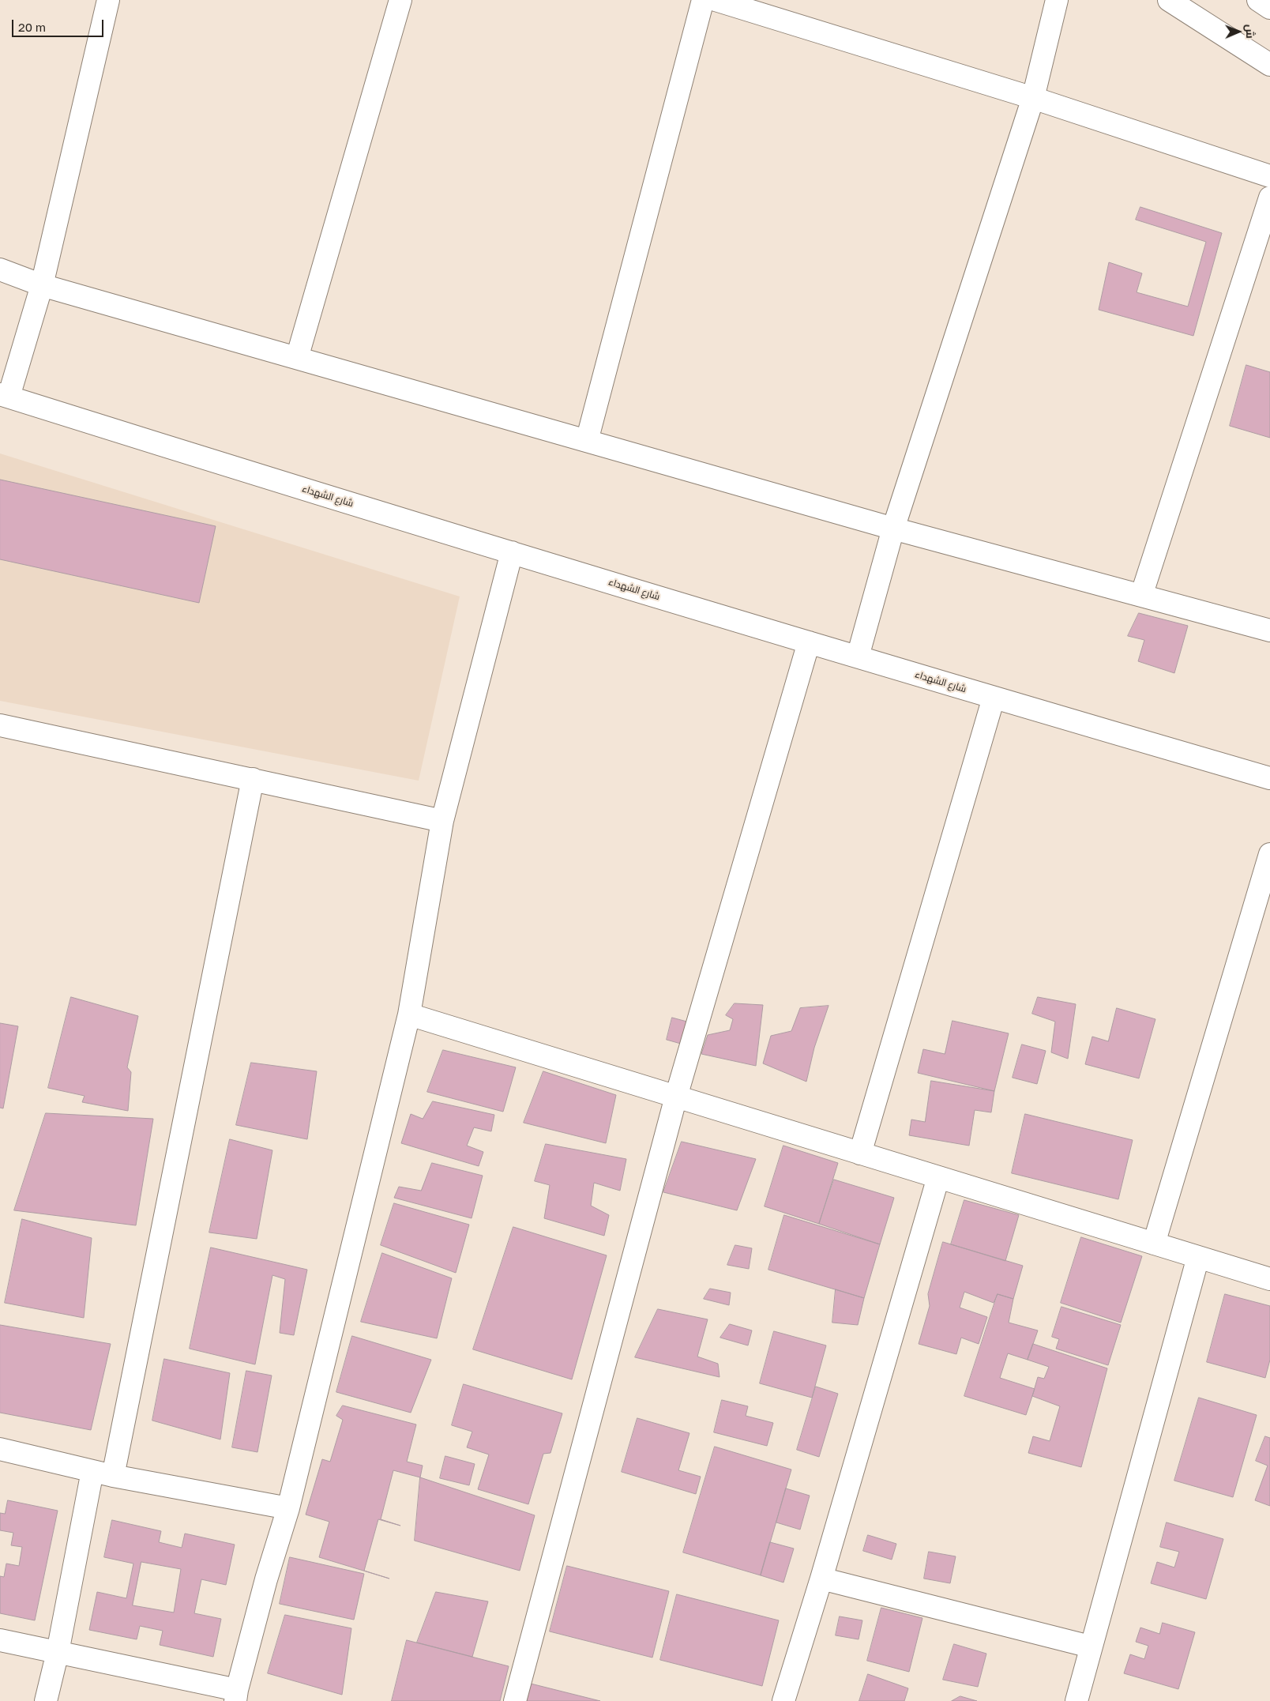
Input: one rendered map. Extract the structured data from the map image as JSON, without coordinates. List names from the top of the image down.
{
  "streets": {
    "main road": ["شارع الشهداء"]
  },
  "scale_bar": "20 m",
  "north": "right"
}
